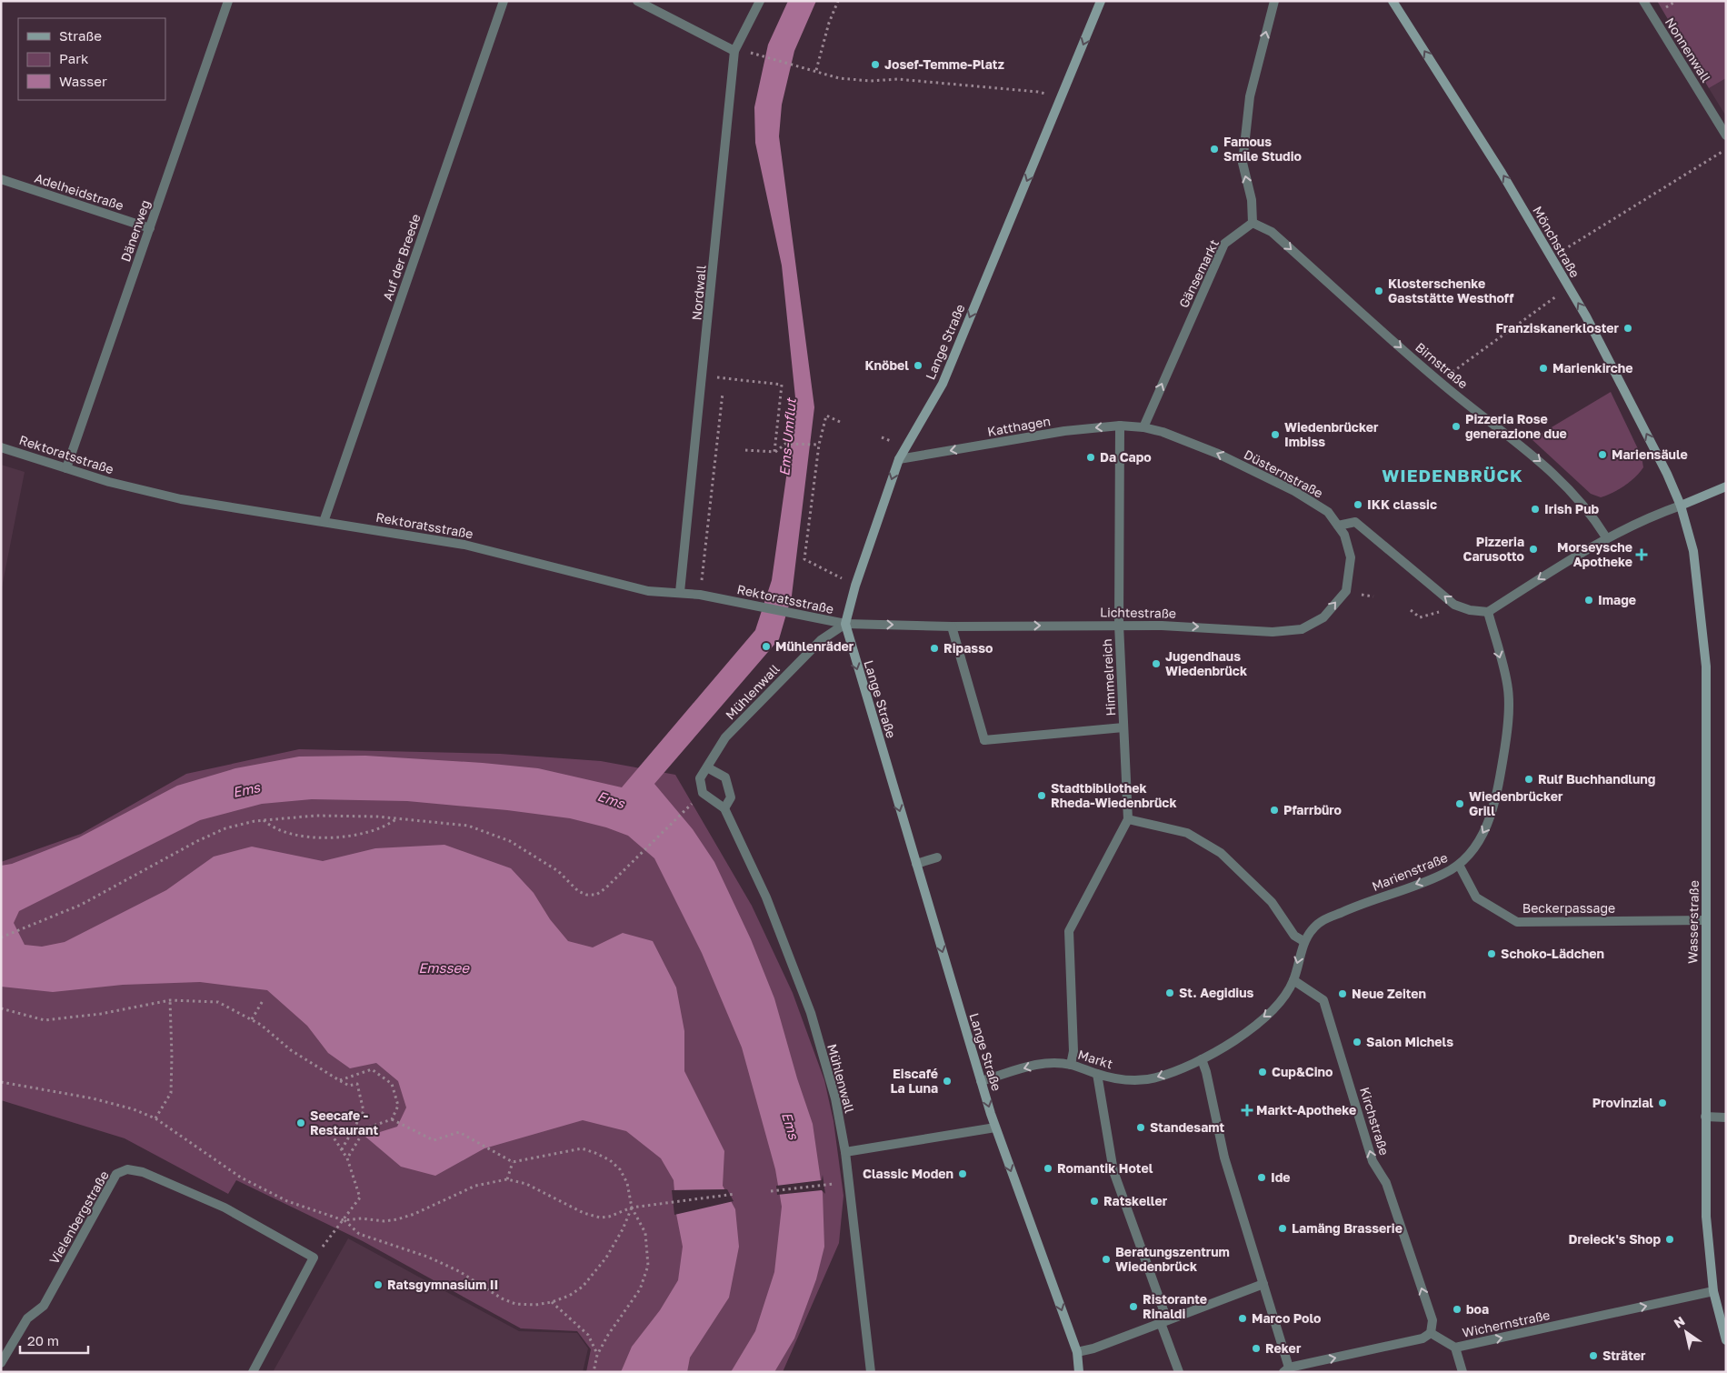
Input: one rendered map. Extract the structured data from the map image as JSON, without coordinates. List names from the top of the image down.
{
  "streets": {
    "street": [
      "Nonnenwall",
      "Adelheidstraße",
      "Dänenweg",
      "Mönchstraße",
      "Auf der Breede",
      "Gänsemarkt",
      "Nordwall",
      "Lange Straße",
      "Birnstraße",
      "Katthagen",
      "Rektoratsstraße",
      "Düsternstraße",
      "Lichtestraße",
      "Himmelreich",
      "Mühlenwall",
      "Marienstraße",
      "Beckerpassage",
      "Wasserstraße",
      "Markt",
      "Kirchstraße",
      "Vielenbergstraße",
      "Wichernstraße"
    ]
  },
  "crossings": [
    ["Adelheidstraße", "Dänenweg"],
    ["Dänenweg", "Rektoratsstraße"],
    ["Mönchstraße", "Wasserstraße"],
    ["Auf der Breede", "Rektoratsstraße"],
    ["Gänsemarkt", "Birnstraße"],
    ["Gänsemarkt", "Katthagen"],
    ["Gänsemarkt", "Düsternstraße"],
    ["Nordwall", "Rektoratsstraße"],
    ["Lange Straße", "Katthagen"],
    ["Lange Straße", "Rektoratsstraße"],
    ["Lange Straße", "Lichtestraße"],
    ["Lange Straße", "Mühlenwall"],
    ["Lange Straße", "Markt"],
    ["Katthagen", "Düsternstraße"],
    ["Katthagen", "Himmelreich"],
    ["Rektoratsstraße", "Lichtestraße"],
    ["Rektoratsstraße", "Mühlenwall"],
    ["Düsternstraße", "Lichtestraße"],
    ["Lichtestraße", "Himmelreich"],
    ["Lichtestraße", "Mühlenwall"],
    ["Marienstraße", "Beckerpassage"],
    ["Marienstraße", "Markt"],
    ["Marienstraße", "Kirchstraße"],
    ["Beckerpassage", "Wasserstraße"],
    ["Wasserstraße", "Wichernstraße"],
    ["Kirchstraße", "Wichernstraße"]
  ],
  "one_way": [
    "Mönchstraße",
    "Gänsemarkt",
    "Lange Straße",
    "Birnstraße",
    "Katthagen",
    "Düsternstraße",
    "Lichtestraße",
    "Marienstraße",
    "Markt",
    "Kirchstraße",
    "Wichernstraße"
  ],
  "districts": ["WIEDENBRÜCK"],
  "water": ["Ems-Umflut", "Ems", "Emssee"],
  "places": {
    "other": [
      "Josef-Temme-Platz",
      "Famous Smile Studio",
      "Klosterschenke Gaststätte Westhoff",
      "Franziskanerkloster",
      "Knöbel",
      "Marienkirche",
      "Pizzeria Rose generazione due",
      "Wiedenbrücker Imbiss",
      "Mariensäule",
      "Da Capo",
      "IKK classic",
      "Irish Pub",
      "Pizzeria Carusotto",
      "Image",
      "Mühlenräder",
      "Ripasso",
      "Jugendhaus Wiedenbrück",
      "Rulf Buchhandlung",
      "Stadtbibliothek Rheda-Wiedenbrück",
      "Wiedenbrücker Grill",
      "Pfarrbüro",
      "Schoko-Lädchen",
      "St. Aegidius",
      "Neue Zeiten",
      "Salon Michels",
      "Cup&Cino",
      "Eiscafé La Luna",
      "Provinzial",
      "Seecafe - Restaurant",
      "Standesamt",
      "Romantik Hotel",
      "Classic Moden",
      "Ide",
      "Ratskeller",
      "Lamäng Brasserie",
      "Dreieck's Shop",
      "Beratungszentrum Wiedenbrück",
      "Ratsgymnasium II",
      "Ristorante Rinaldi",
      "boa",
      "Marco Polo",
      "Reker",
      "Sträter"
    ],
    "health": ["Morseysche Apotheke", "Markt-Apotheke"]
  },
  "legend": ["Straße", "Park", "Wasser"],
  "scale_bar": "20 m",
  "north": "top left"
}
